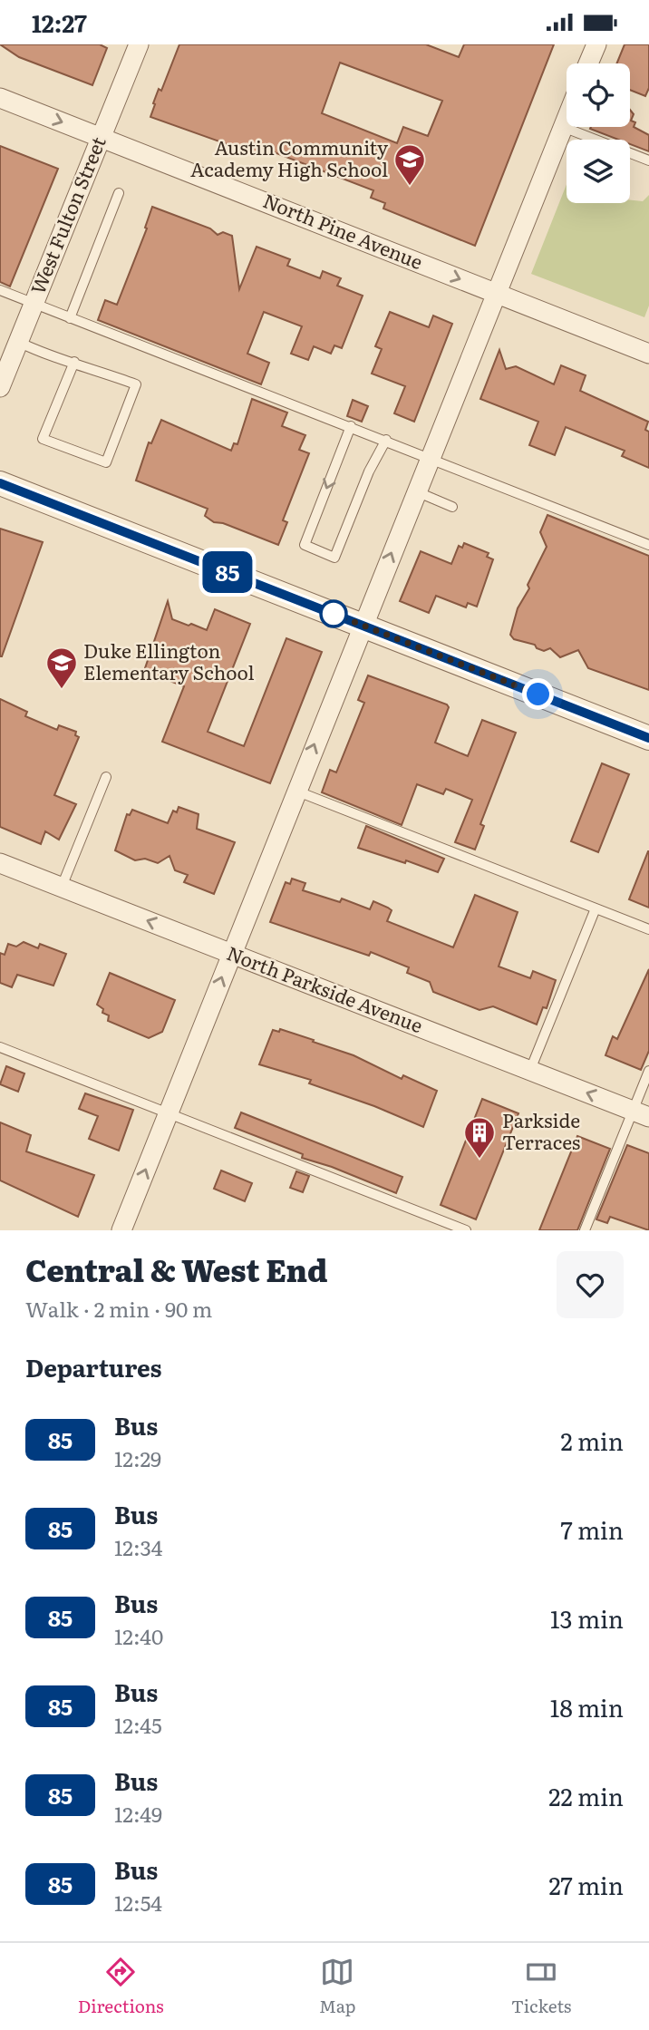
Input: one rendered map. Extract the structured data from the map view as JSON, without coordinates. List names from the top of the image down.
{
  "streets": {
    "street": ["West Fulton Street", "North Pine Avenue", "North Parkside Avenue"]
  },
  "crossings": [
    ["West Fulton Street", "North Pine Avenue"]
  ],
  "one_way": ["North Pine Avenue", "North Parkside Avenue"],
  "places": {
    "school or university": ["Austin Community Academy High School", "Duke Ellington Elementary School"],
    "building": ["Parkside Terraces"]
  },
  "lines": ["bus line 85"],
  "page": {
    "status": "12:27",
    "on_map": "85",
    "heading": [
      ["Central & West End", "Walk · 2 min · 90 m"],
      "Departures"
    ],
    "list": [
      {
        "mark": "85",
        "name": "Bus",
        "note": "12:29",
        "value": "2 min"
      },
      {
        "mark": "85",
        "name": "Bus",
        "note": "12:34",
        "value": "7 min"
      },
      {
        "mark": "85",
        "name": "Bus",
        "note": "12:40",
        "value": "13 min"
      },
      {
        "mark": "85",
        "name": "Bus",
        "note": "12:45",
        "value": "18 min"
      },
      {
        "mark": "85",
        "name": "Bus",
        "note": "12:49",
        "value": "22 min"
      },
      {
        "mark": "85",
        "name": "Bus",
        "note": "12:54",
        "value": "27 min"
      }
    ],
    "tabs": ["Directions", "Map", "Tickets"]
  }
}
